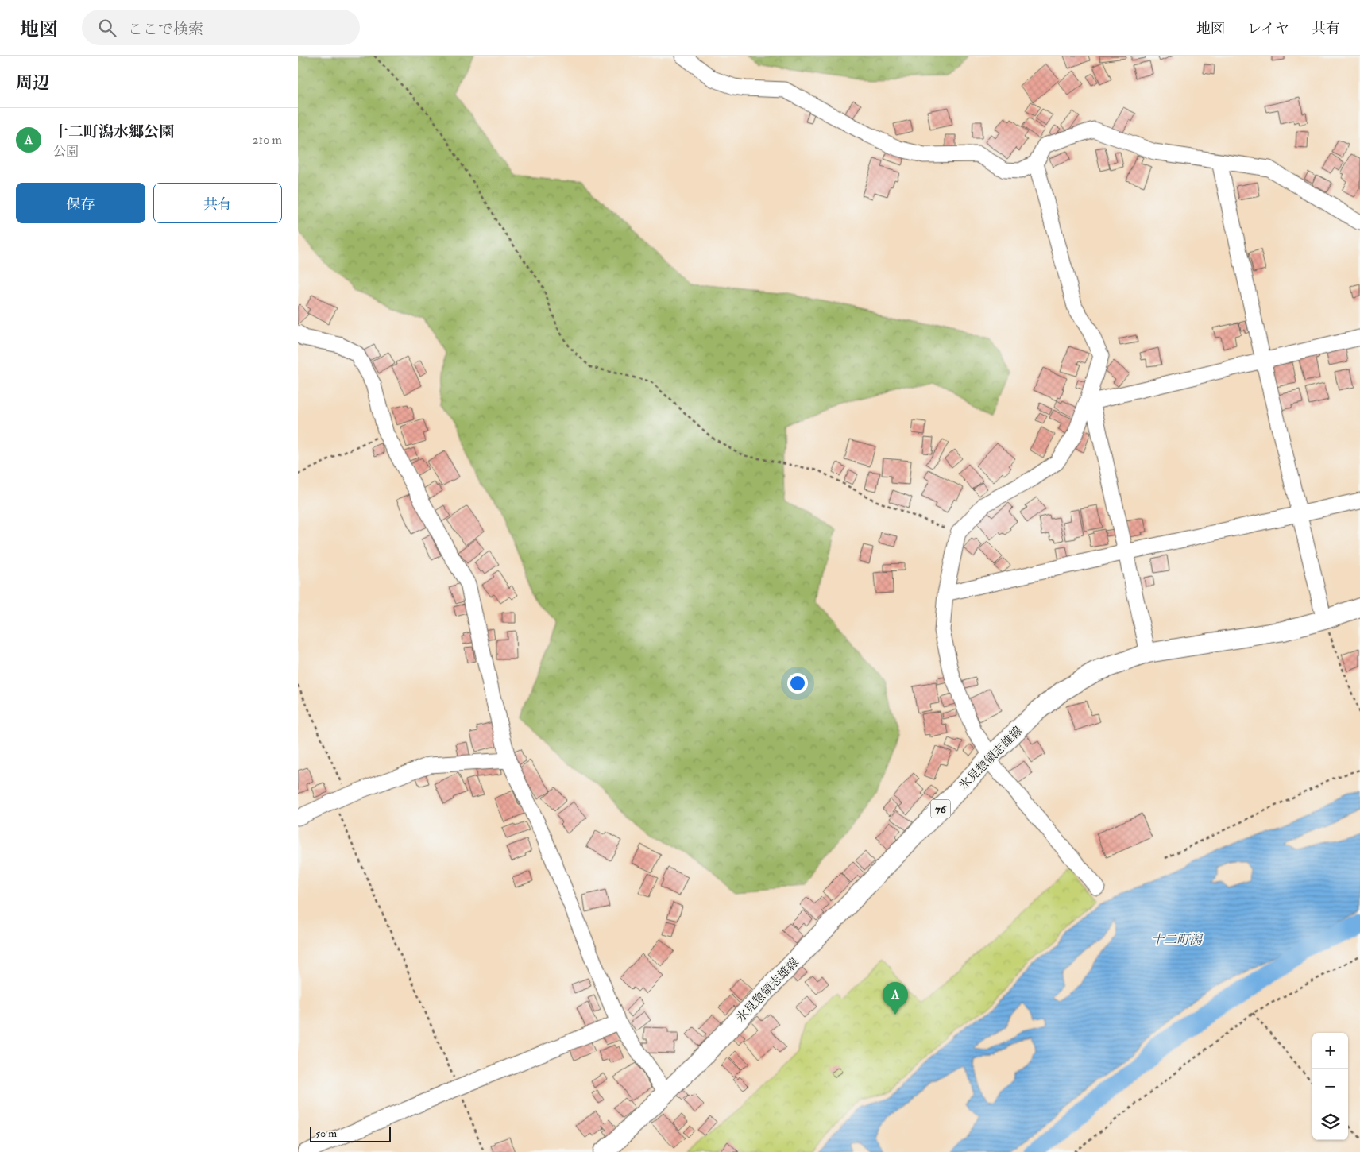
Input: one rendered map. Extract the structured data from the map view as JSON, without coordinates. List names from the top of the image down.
{
  "streets": {
    "main road": ["氷見惣領志雄線", "76"]
  },
  "water": ["十二町潟"],
  "scale_bar": "50 m",
  "page": {
    "header": "地図",
    "search": "ここで検索",
    "nav": ["地図", "レイヤ", "共有"],
    "heading": "周辺",
    "list": [
      {
        "mark": "A",
        "name": "十二町潟水郷公園",
        "note": "公園",
        "value": "210 m"
      }
    ],
    "buttons": ["保存", "共有"],
    "pins": "A",
    "map_buttons": ["+", "−"],
    "scale": "50 m"
  }
}
